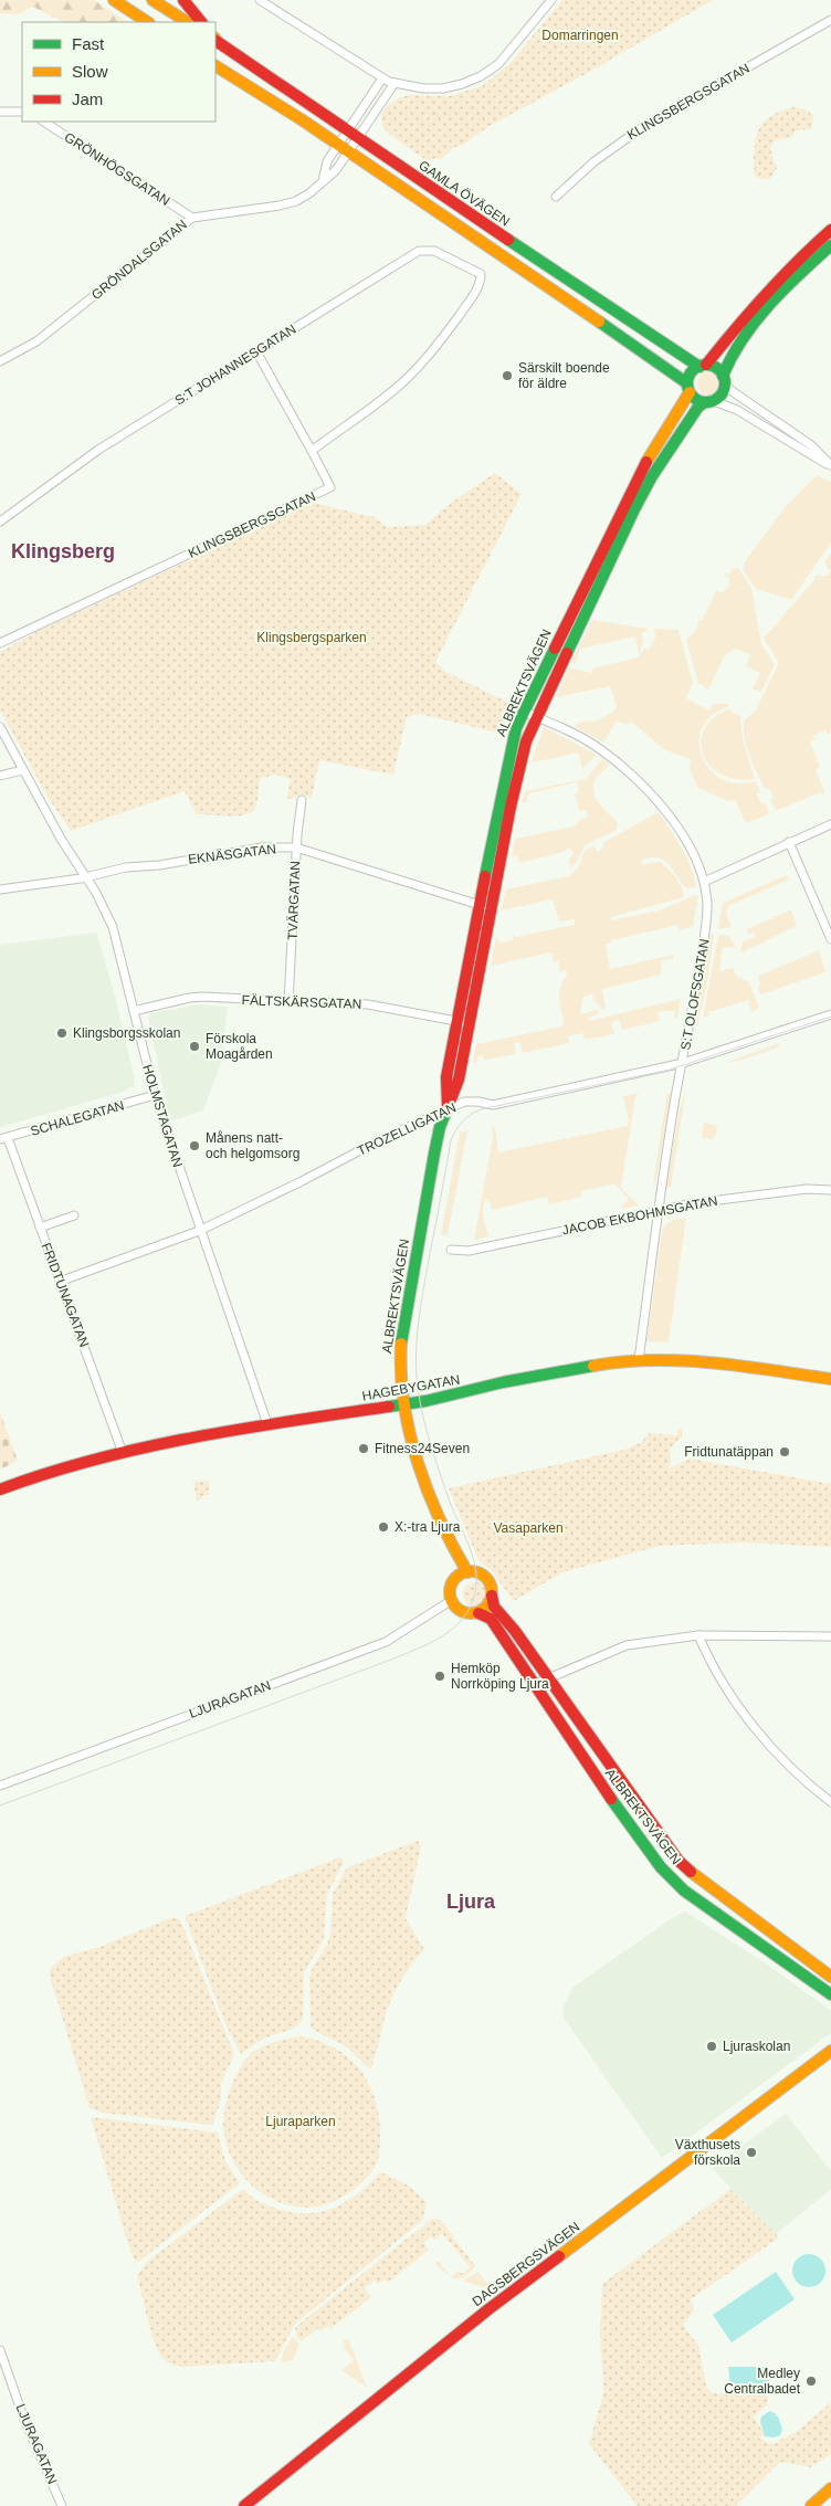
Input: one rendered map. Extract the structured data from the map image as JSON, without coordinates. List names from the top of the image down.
{
  "streets": {
    "main road": [
      "GAMLA ÖVÄGEN",
      "ALBREKTSVÄGEN",
      "HAGEBYGATAN",
      "DAGSBERGSVÄGEN"
    ],
    "street": [
      "KLINGSBERGSGATAN",
      "GRÖNHÖGSGATAN",
      "GRÖNDALSGATAN",
      "S:T JOHANNESGATAN",
      "EKNÄSGATAN",
      "TVÄRGATAN",
      "S:T OLOFSGATAN",
      "FÄLTSKÄRSGATAN",
      "HOLMSTAGATAN",
      "SCHALEGATAN",
      "TROZELLIGATAN",
      "JACOB EKBOHMSGATAN",
      "FRIDTUNAGATAN",
      "LJURAGATAN"
    ]
  },
  "crossings": [
    ["KLINGSBERGSGATAN", "S:T JOHANNESGATAN"],
    ["GRÖNHÖGSGATAN", "GRÖNDALSGATAN"],
    ["GAMLA ÖVÄGEN", "GRÖNDALSGATAN"],
    ["GAMLA ÖVÄGEN", "ALBREKTSVÄGEN"],
    ["ALBREKTSVÄGEN", "EKNÄSGATAN"],
    ["ALBREKTSVÄGEN", "S:T OLOFSGATAN"],
    ["ALBREKTSVÄGEN", "FÄLTSKÄRSGATAN"],
    ["ALBREKTSVÄGEN", "TROZELLIGATAN"],
    ["ALBREKTSVÄGEN", "HAGEBYGATAN"],
    ["ALBREKTSVÄGEN", "LJURAGATAN"],
    ["EKNÄSGATAN", "TVÄRGATAN"],
    ["EKNÄSGATAN", "HOLMSTAGATAN"],
    ["TVÄRGATAN", "FÄLTSKÄRSGATAN"],
    ["S:T OLOFSGATAN", "TROZELLIGATAN"],
    ["S:T OLOFSGATAN", "JACOB EKBOHMSGATAN"],
    ["S:T OLOFSGATAN", "HAGEBYGATAN"],
    ["FÄLTSKÄRSGATAN", "HOLMSTAGATAN"],
    ["HOLMSTAGATAN", "SCHALEGATAN"],
    ["HOLMSTAGATAN", "TROZELLIGATAN"],
    ["HOLMSTAGATAN", "HAGEBYGATAN"],
    ["SCHALEGATAN", "FRIDTUNAGATAN"],
    ["TROZELLIGATAN", "FRIDTUNAGATAN"],
    ["FRIDTUNAGATAN", "HAGEBYGATAN"]
  ],
  "districts": ["Klingsberg", "Ljura"],
  "parks": [
    "Domarringen",
    "Klingsbergsparken",
    "Vasaparken",
    "Ljuraparken"
  ],
  "places": [
    "Särskilt boende för äldre",
    "Klingsborgsskolan",
    "Förskola Moagården",
    "Månens natt- och helgomsorg",
    "Fitness24Seven",
    "Fridtunatäppan",
    "X:-tra Ljura",
    "Hemköp Norrköping Ljura",
    "Ljuraskolan",
    "Växthusets förskola",
    "Medley Centralbadet"
  ],
  "legend": ["Fast", "Slow", "Jam"]
}
